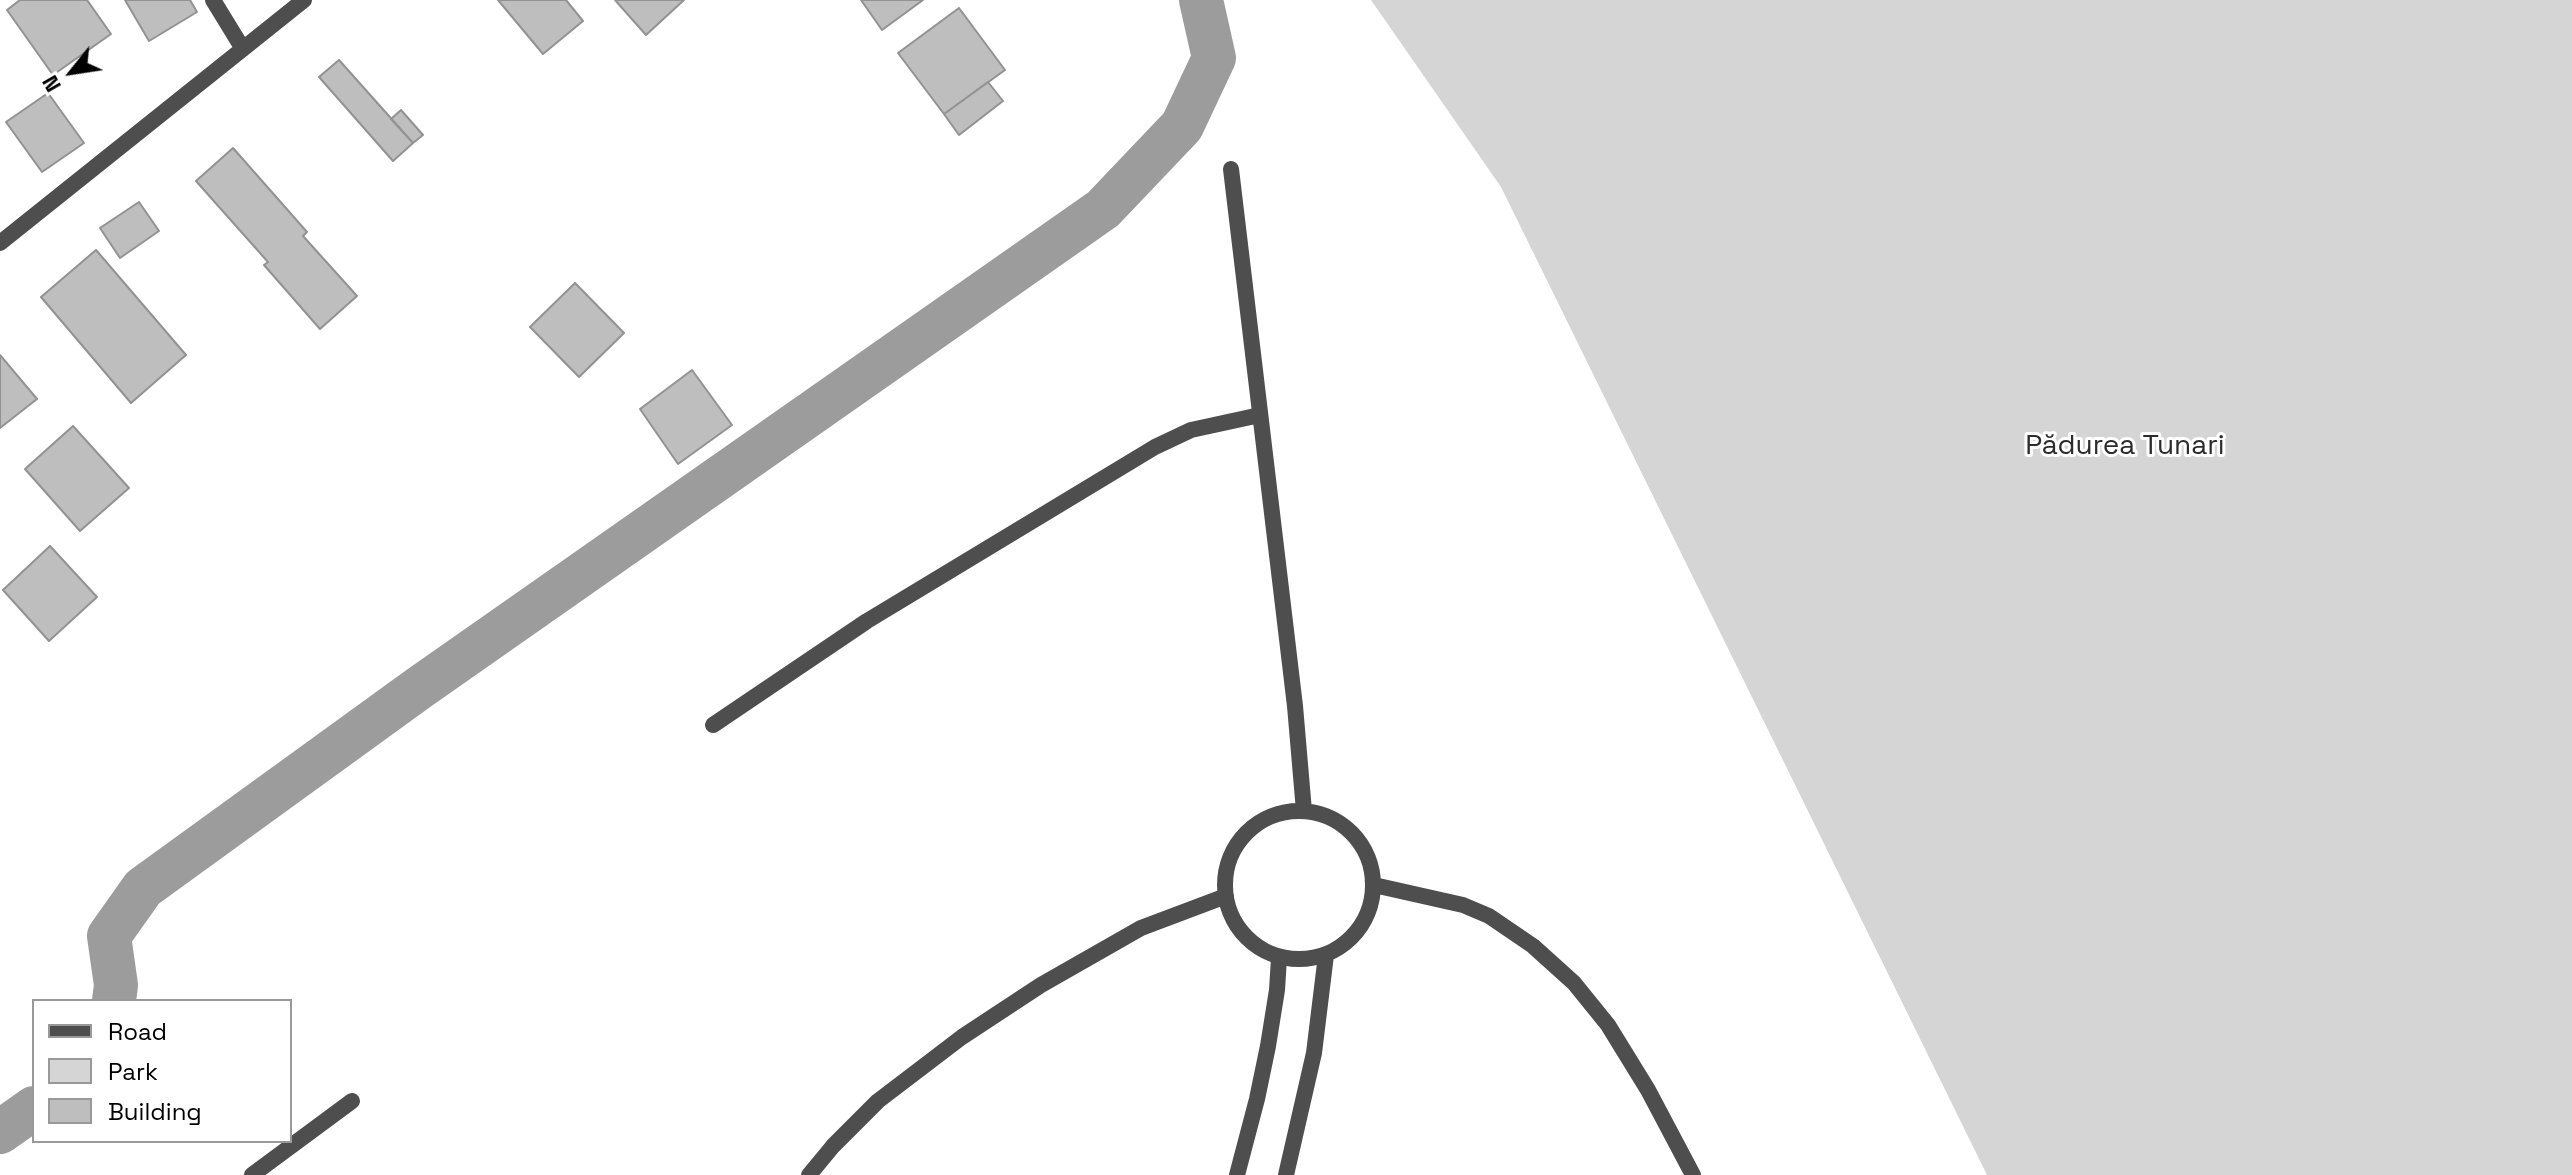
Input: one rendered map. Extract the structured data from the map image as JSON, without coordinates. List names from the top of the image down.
{
  "parks": ["Pădurea Tunari"],
  "legend": ["Road", "Park", "Building"],
  "north": "bottom left"
}
